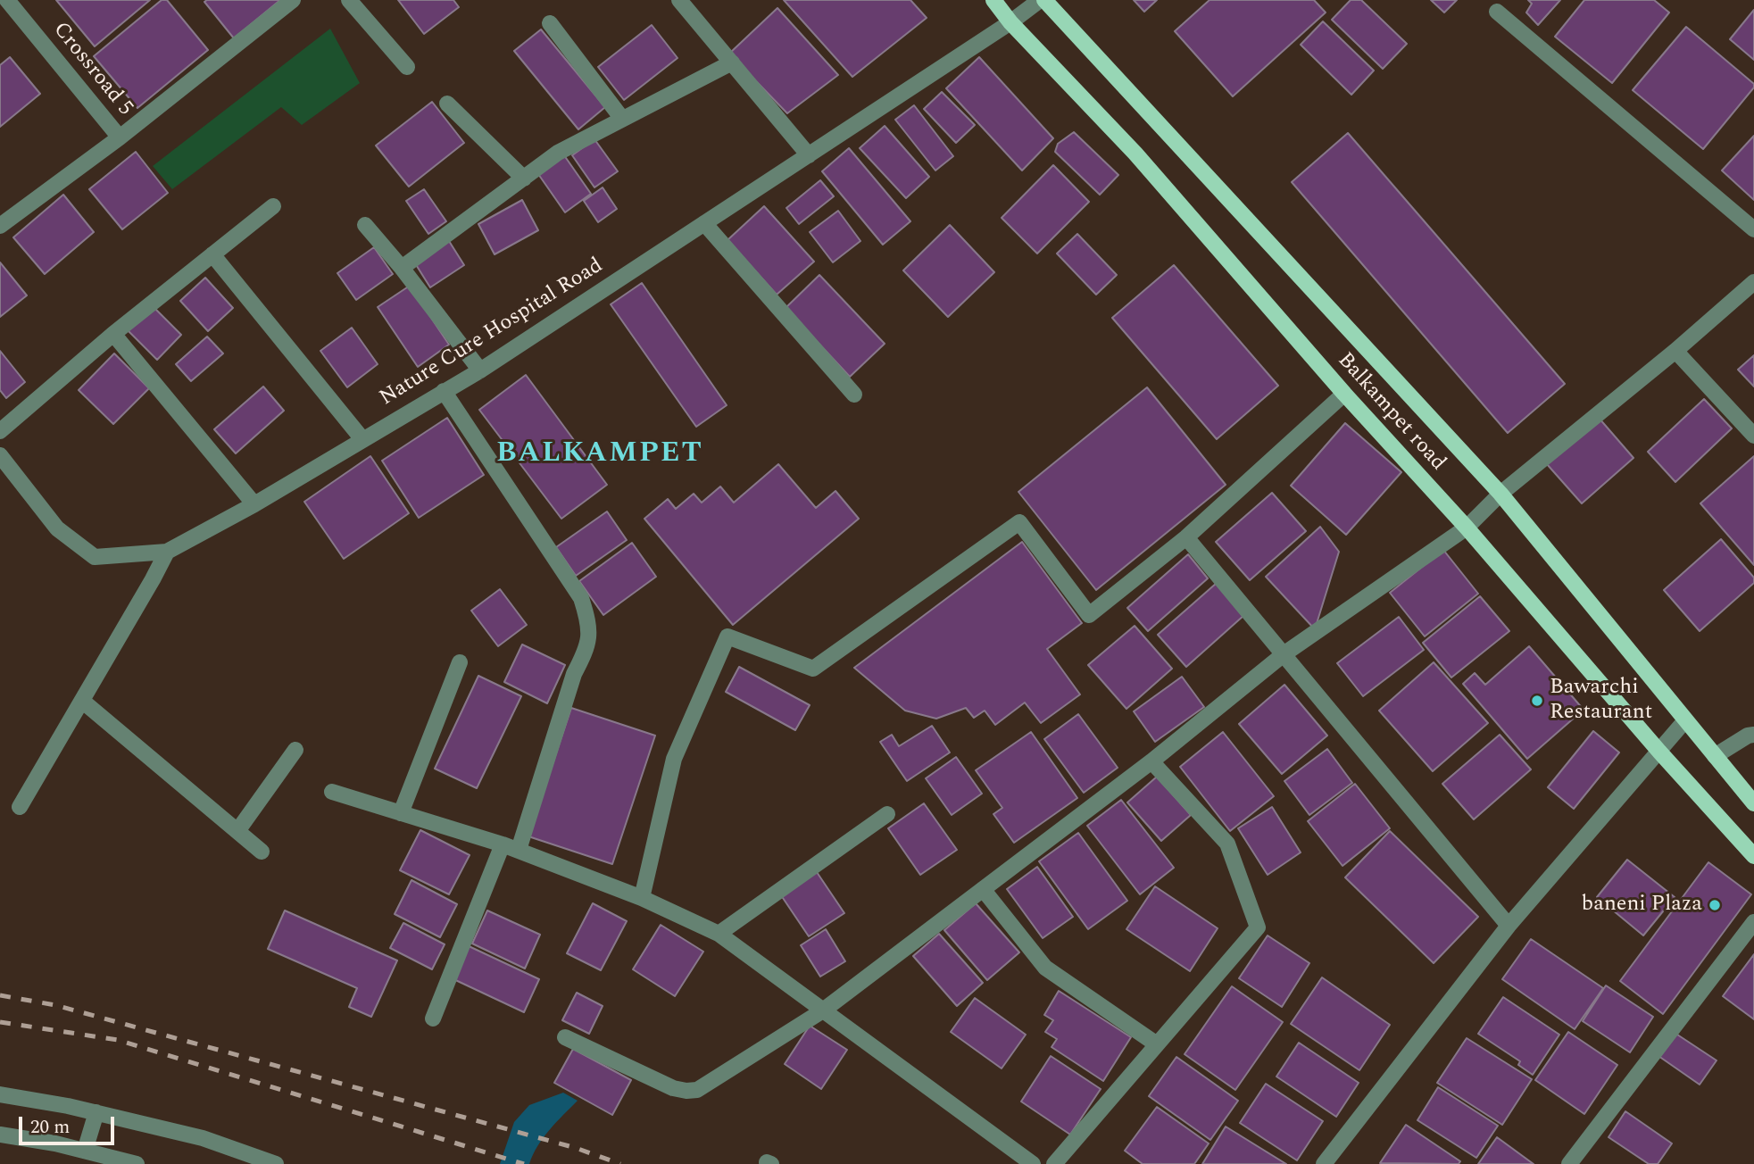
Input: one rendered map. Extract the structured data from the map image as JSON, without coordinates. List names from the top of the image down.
{
  "streets": {
    "main road": ["Balkampet road"],
    "street": ["Crossroad 5", "Nature Cure Hospital Road"]
  },
  "crossings": [
    ["Nature Cure Hospital Road", "Balkampet road"]
  ],
  "districts": ["BALKAMPET"],
  "places": ["Bawarchi Restaurant", "baneni Plaza"],
  "scale_bar": "20 m"
}
